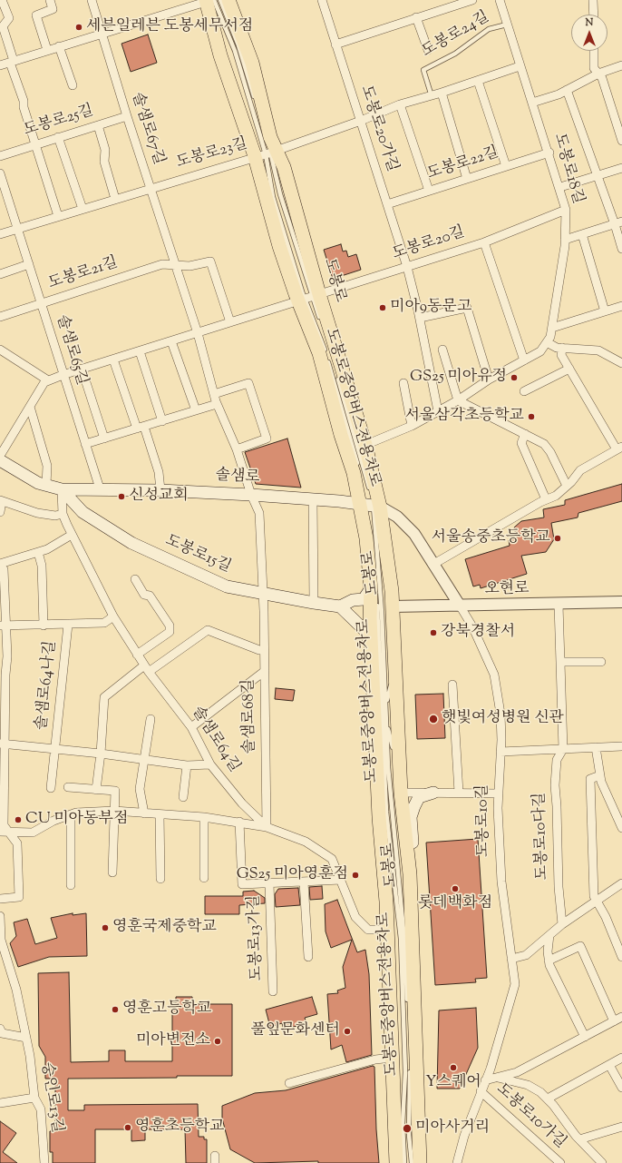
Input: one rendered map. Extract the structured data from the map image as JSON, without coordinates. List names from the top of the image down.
{
  "streets": {
    "main road": ["도봉로", "솔샘로", "도봉로15길"],
    "street": [
      "도봉로25길",
      "솔샘로67길",
      "도봉로20가길",
      "도봉로23길",
      "도봉로22길",
      "도봉로18길",
      "도봉로20길",
      "도봉로21길",
      "솔샘로65길",
      "오현로",
      "솔샘로64나길",
      "솔샘로68길",
      "솔샘로64길",
      "도봉로10길",
      "도봉로10다길",
      "도봉로13가길",
      "숭인로13길",
      "도봉로10가길"
    ],
    "lane": ["도봉로24길", "도봉로중앙버스전용차로"]
  },
  "crossings": [
    ["도봉로24길", "도봉로18길"],
    ["도봉로25길", "솔샘로67길"],
    ["솔샘로67길", "도봉로23길"],
    ["솔샘로67길", "도봉로20길"],
    ["솔샘로67길", "도봉로21길"],
    ["솔샘로67길", "솔샘로"],
    ["솔샘로67길", "솔샘로68길"],
    ["도봉로20가길", "도봉로22길"],
    ["도봉로20가길", "도봉로18길"],
    ["도봉로20가길", "도봉로20길"],
    ["도봉로23길", "도봉로"],
    ["도봉로23길", "솔샘로65길"],
    ["도봉로22길", "도봉로18길"],
    ["도봉로18길", "도봉로20길"],
    ["도봉로18길", "도봉로"],
    ["도봉로20길", "도봉로"],
    ["도봉로20길", "솔샘로65길"],
    ["도봉로20길", "도봉로중앙버스전용차로"],
    ["도봉로21길", "솔샘로65길"],
    ["도봉로", "도봉로중앙버스전용차로"],
    ["도봉로", "솔샘로"],
    ["도봉로", "오현로"],
    ["도봉로", "도봉로10길"],
    ["솔샘로65길", "솔샘로"],
    ["도봉로중앙버스전용차로", "솔샘로"],
    ["도봉로중앙버스전용차로", "도봉로10길"],
    ["솔샘로", "도봉로15길"],
    ["솔샘로", "솔샘로68길"],
    ["솔샘로", "솔샘로64길"],
    ["솔샘로", "도봉로10길"],
    ["도봉로15길", "솔샘로68길"],
    ["도봉로15길", "솔샘로64길"],
    ["오현로", "도봉로10길"],
    ["솔샘로64나길", "솔샘로64길"],
    ["솔샘로68길", "솔샘로64길"],
    ["도봉로10길", "도봉로10가길"]
  ],
  "places": [
    "세븐일레븐 도봉세무서점",
    "미아9동문고",
    "GS25 미아유정",
    "서울삼각초등학교",
    "신성교회",
    "서울송중초등학교",
    "강북경찰서",
    "햇빛여성병원 신관",
    "CU 미아동부점",
    "GS25 미아영훈점",
    "롯데백화점",
    "영훈국제중학교",
    "영훈고등학교",
    "풀잎문화센터",
    "미아변전소",
    "Y스퀘어",
    "영훈초등학교",
    "미아사거리"
  ],
  "north": "top"
}
